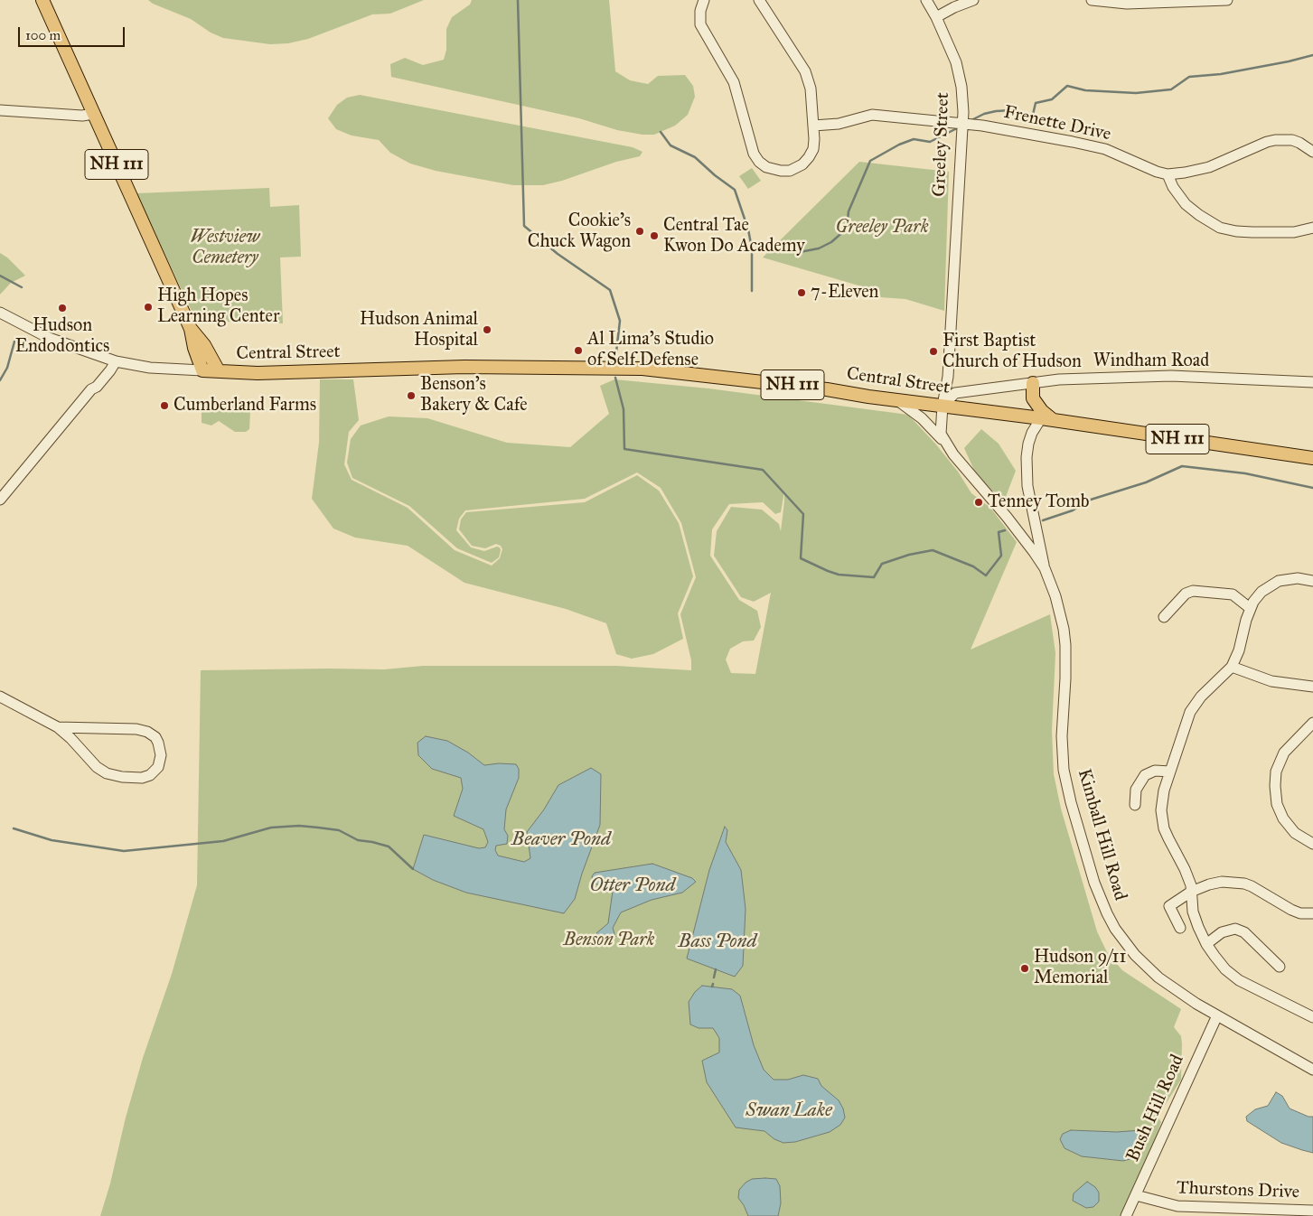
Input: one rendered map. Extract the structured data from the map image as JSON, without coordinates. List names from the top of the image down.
{
  "streets": {
    "main road": ["NH 111", "Central Street"],
    "street": [
      "Frenette Drive",
      "Greeley Street",
      "Windham Road",
      "Kimball Hill Road",
      "Bush Hill Road",
      "Thurstons Drive"
    ]
  },
  "crossings": [
    ["Frenette Drive", "Greeley Street"],
    ["Greeley Street", "Central Street"],
    ["Greeley Street", "Windham Road"],
    ["Greeley Street", "Kimball Hill Road"],
    ["NH 111", "Central Street"],
    ["Central Street", "Windham Road"],
    ["Central Street", "Kimball Hill Road"],
    ["Windham Road", "Kimball Hill Road"],
    ["Kimball Hill Road", "Bush Hill Road"],
    ["Bush Hill Road", "Thurstons Drive"]
  ],
  "water": [
    "Beaver Pond",
    "Otter Pond",
    "Bass Pond",
    "Swan Lake"
  ],
  "parks": ["Greeley Park", "Westview Cemetery", "Benson Park"],
  "places": [
    "Cookie's Chuck Wagon",
    "Central Tae Kwon Do Academy",
    "7-Eleven",
    "High Hopes Learning Center",
    "Hudson Endodontics",
    "Hudson Animal Hospital",
    "Al Lima's Studio of Self Defense",
    "First Baptist Church of Hudson",
    "Benson's Bakery & Cafe",
    "Cumberland Farms",
    "Tenney Tomb",
    "Hudson 9/11 Memorial"
  ],
  "scale_bar": "100 m"
}
